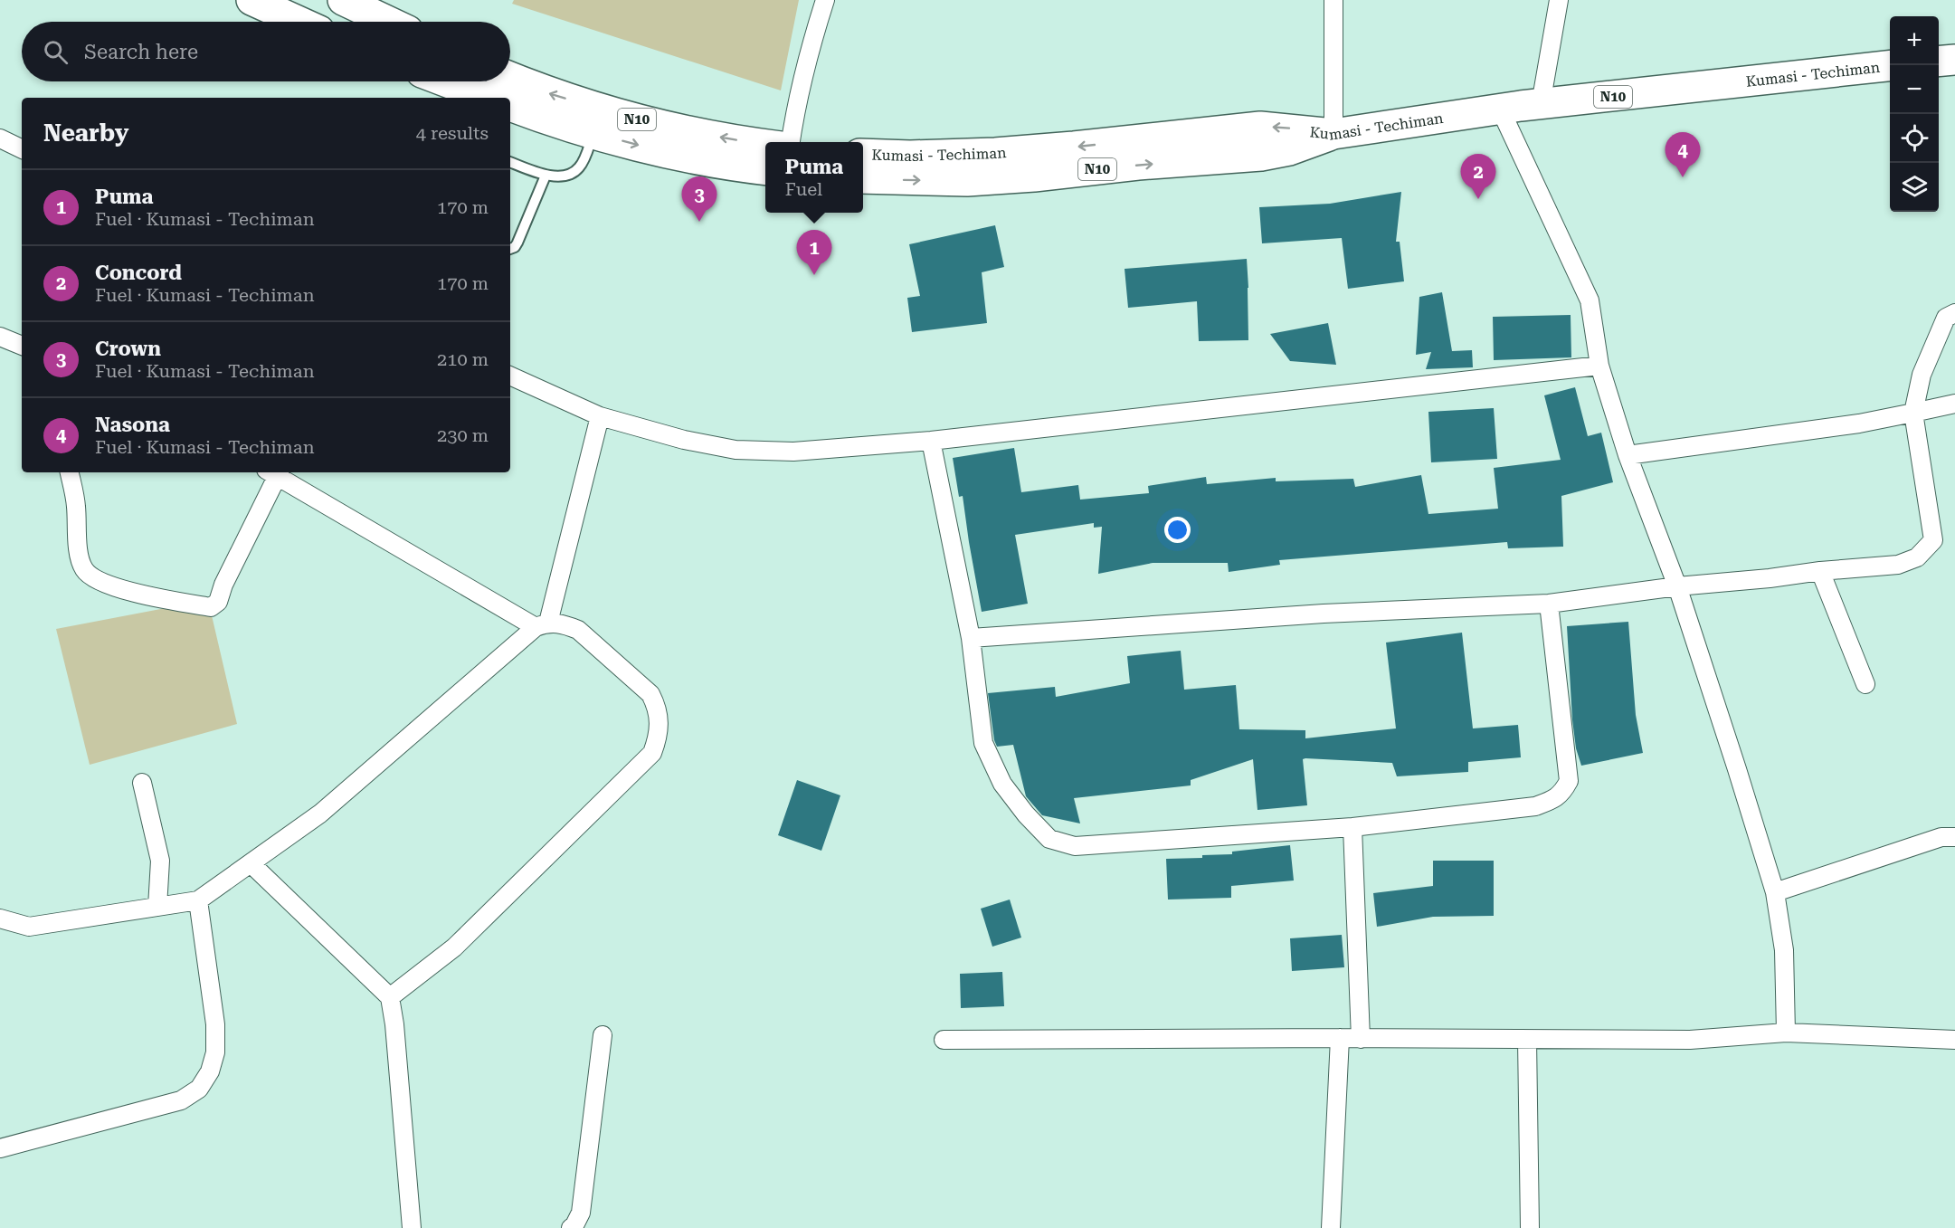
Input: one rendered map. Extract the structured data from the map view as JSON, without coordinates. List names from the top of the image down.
{
  "streets": {
    "highway": ["Kumasi - Techiman", "N10"]
  },
  "crossings": [
    ["Kumasi - Techiman", "N10"]
  ],
  "page": {
    "map_buttons": ["+", "−"],
    "search": "Search here",
    "heading": ["Nearby", "4 results"],
    "pins": [
      "4",
      "2",
      "3",
      "1"
    ],
    "popup": ["Puma", "Fuel"],
    "list": [
      {
        "mark": "1",
        "name": "Puma",
        "note": "Fuel · Kumasi - Techiman",
        "value": "170 m"
      },
      {
        "mark": "2",
        "name": "Concord",
        "note": "Fuel · Kumasi - Techiman",
        "value": "170 m"
      },
      {
        "mark": "3",
        "name": "Crown",
        "note": "Fuel · Kumasi - Techiman",
        "value": "210 m"
      },
      {
        "mark": "4",
        "name": "Nasona",
        "note": "Fuel · Kumasi - Techiman",
        "value": "230 m"
      }
    ]
  }
}
